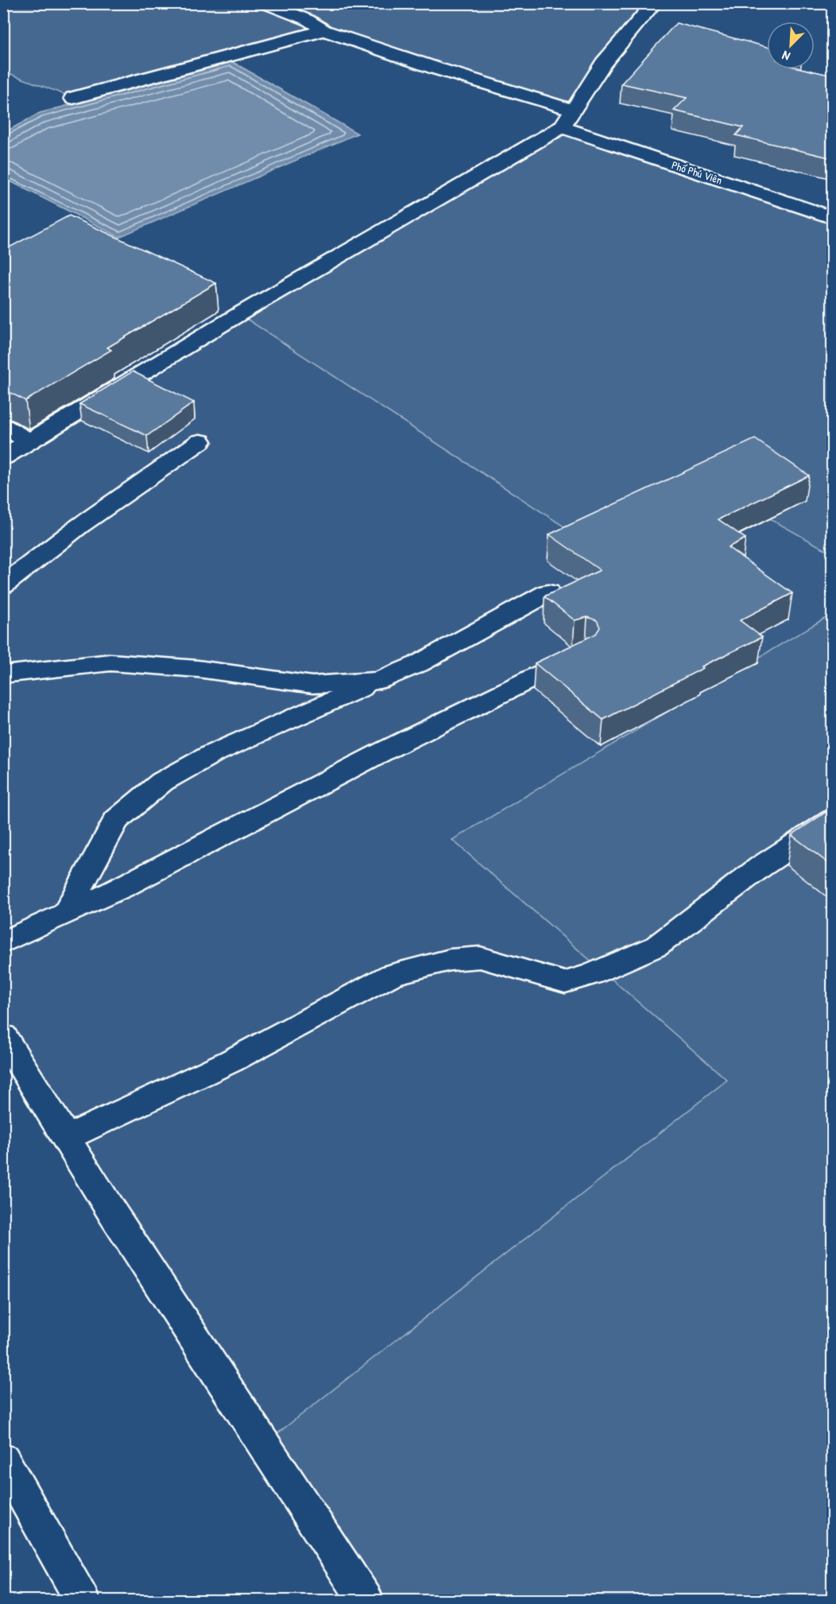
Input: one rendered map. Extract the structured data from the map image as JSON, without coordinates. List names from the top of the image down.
{
  "streets": {
    "street": ["Phố Phú Viên"]
  },
  "north": "bottom left"
}
